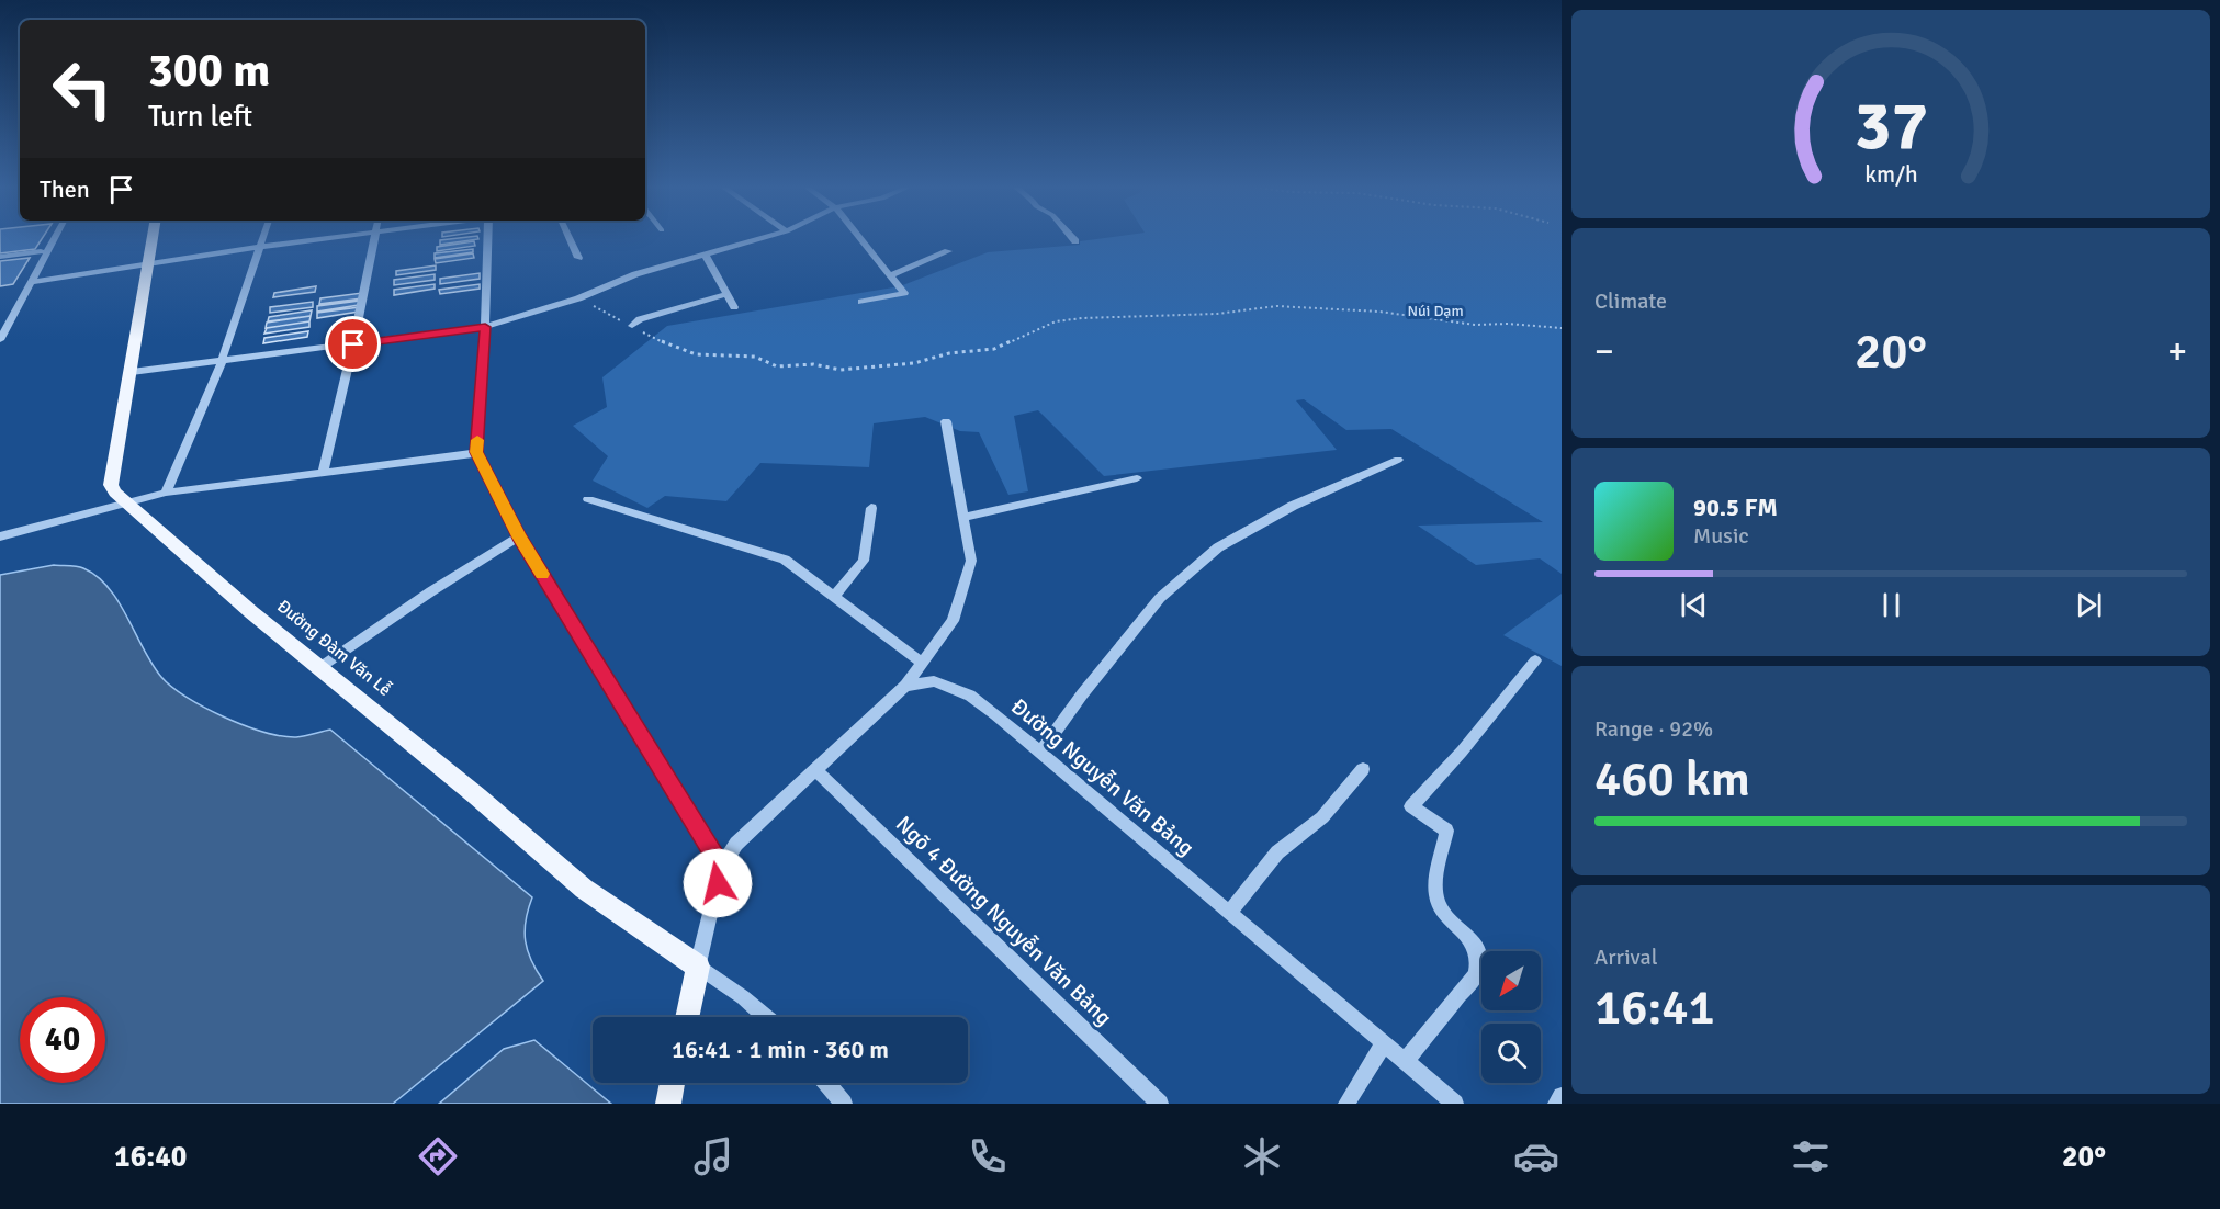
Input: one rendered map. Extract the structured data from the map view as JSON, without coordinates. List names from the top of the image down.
{
  "streets": {
    "main road": ["Đường Đàm Văn Lễ"],
    "street": ["Đường Nguyễn Văn Bảng", "Ngõ 4 Đường Nguyễn Văn Bảng"]
  },
  "parks": ["Núi Dạm"],
  "north": "bottom left",
  "page": {
    "turn": ["300 m", "Turn left"],
    "then": "Then",
    "tile": [
      "Climate",
      ["Range · 92%", "460 km"],
      ["Arrival", "16:41"]
    ],
    "heat": ["−", "20°", "+"],
    "song": ["90.5 FM", "Music"],
    "limit": "40",
    "trip": "16:41 · 1 min · 360 m",
    "tabs": ["16:40", "20°"],
    "gauge": ["37", "km/h"]
  }
}
